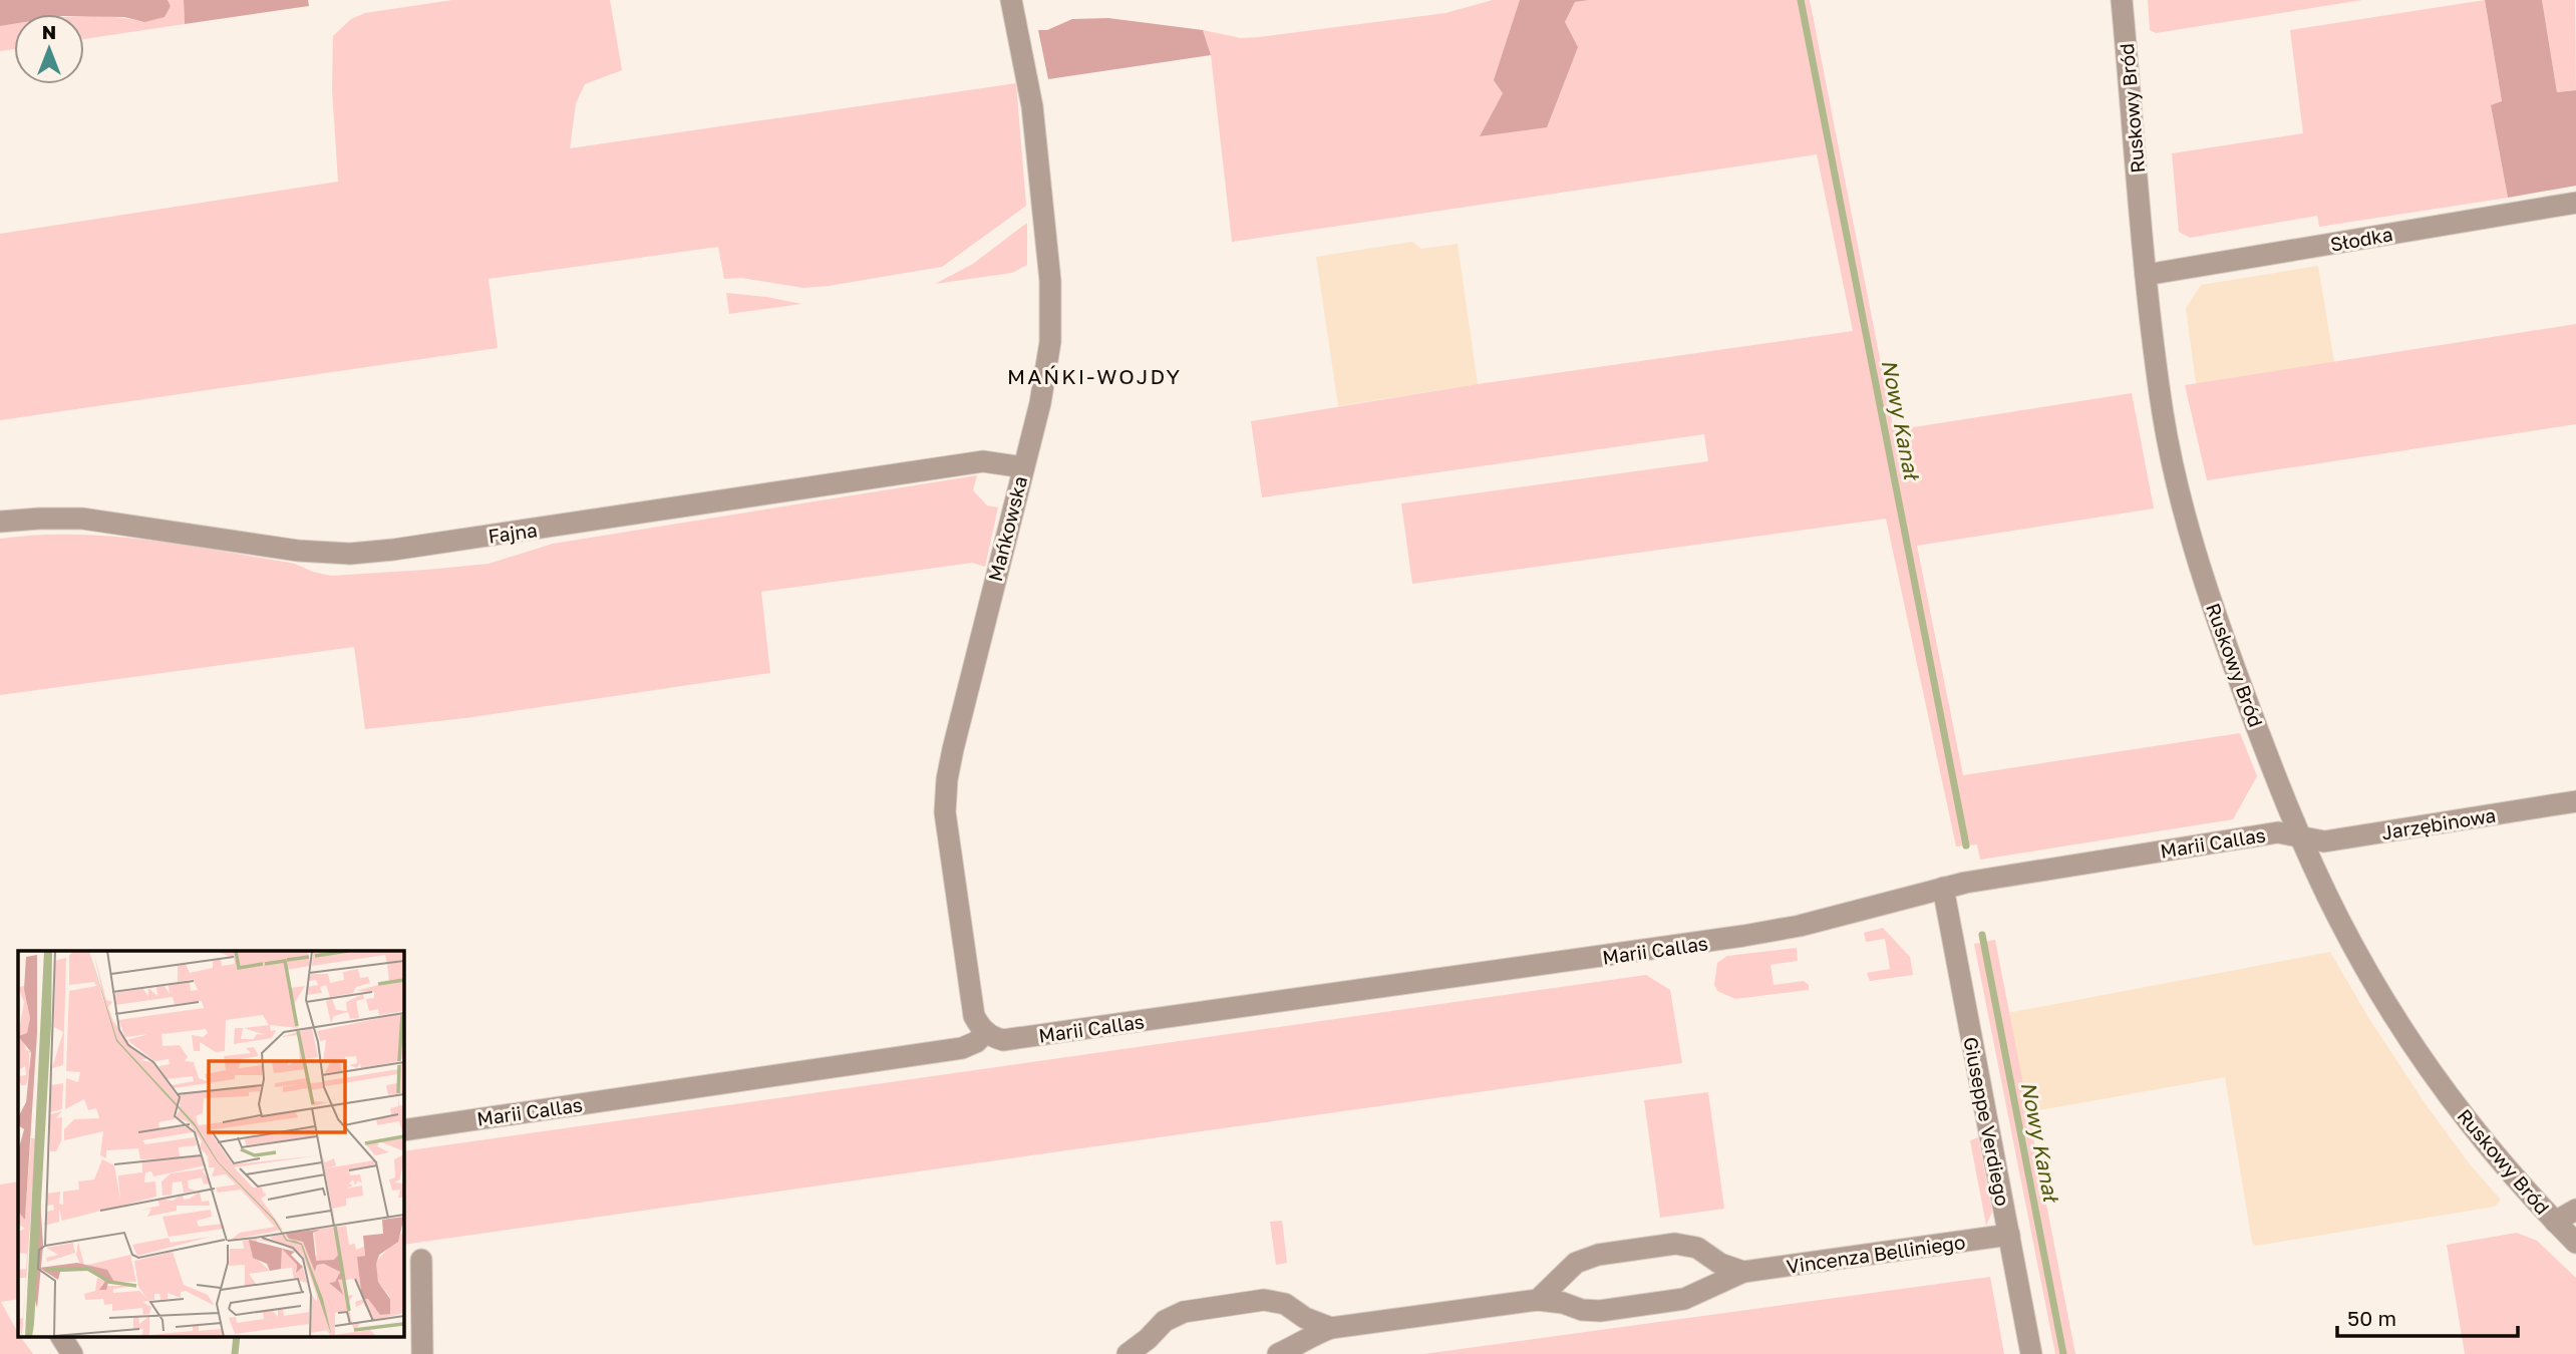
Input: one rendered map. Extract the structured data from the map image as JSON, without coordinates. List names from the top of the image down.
{
  "streets": {
    "street": [
      "Ruskowy Bród",
      "Słodka",
      "Mańkowska",
      "Fajna",
      "Jarzębinowa",
      "Marii Callas",
      "Giuseppe Verdiego",
      "Vincenza Belliniego"
    ]
  },
  "crossings": [
    ["Ruskowy Bród", "Słodka"],
    ["Ruskowy Bród", "Jarzębinowa"],
    ["Ruskowy Bród", "Marii Callas"],
    ["Mańkowska", "Fajna"],
    ["Mańkowska", "Marii Callas"],
    ["Jarzębinowa", "Marii Callas"],
    ["Marii Callas", "Giuseppe Verdiego"],
    ["Giuseppe Verdiego", "Vincenza Belliniego"]
  ],
  "districts": ["MAŃKI-WOJDY"],
  "water": ["Nowy Kanał"],
  "scale_bar": "50 m",
  "north": "top"
}
